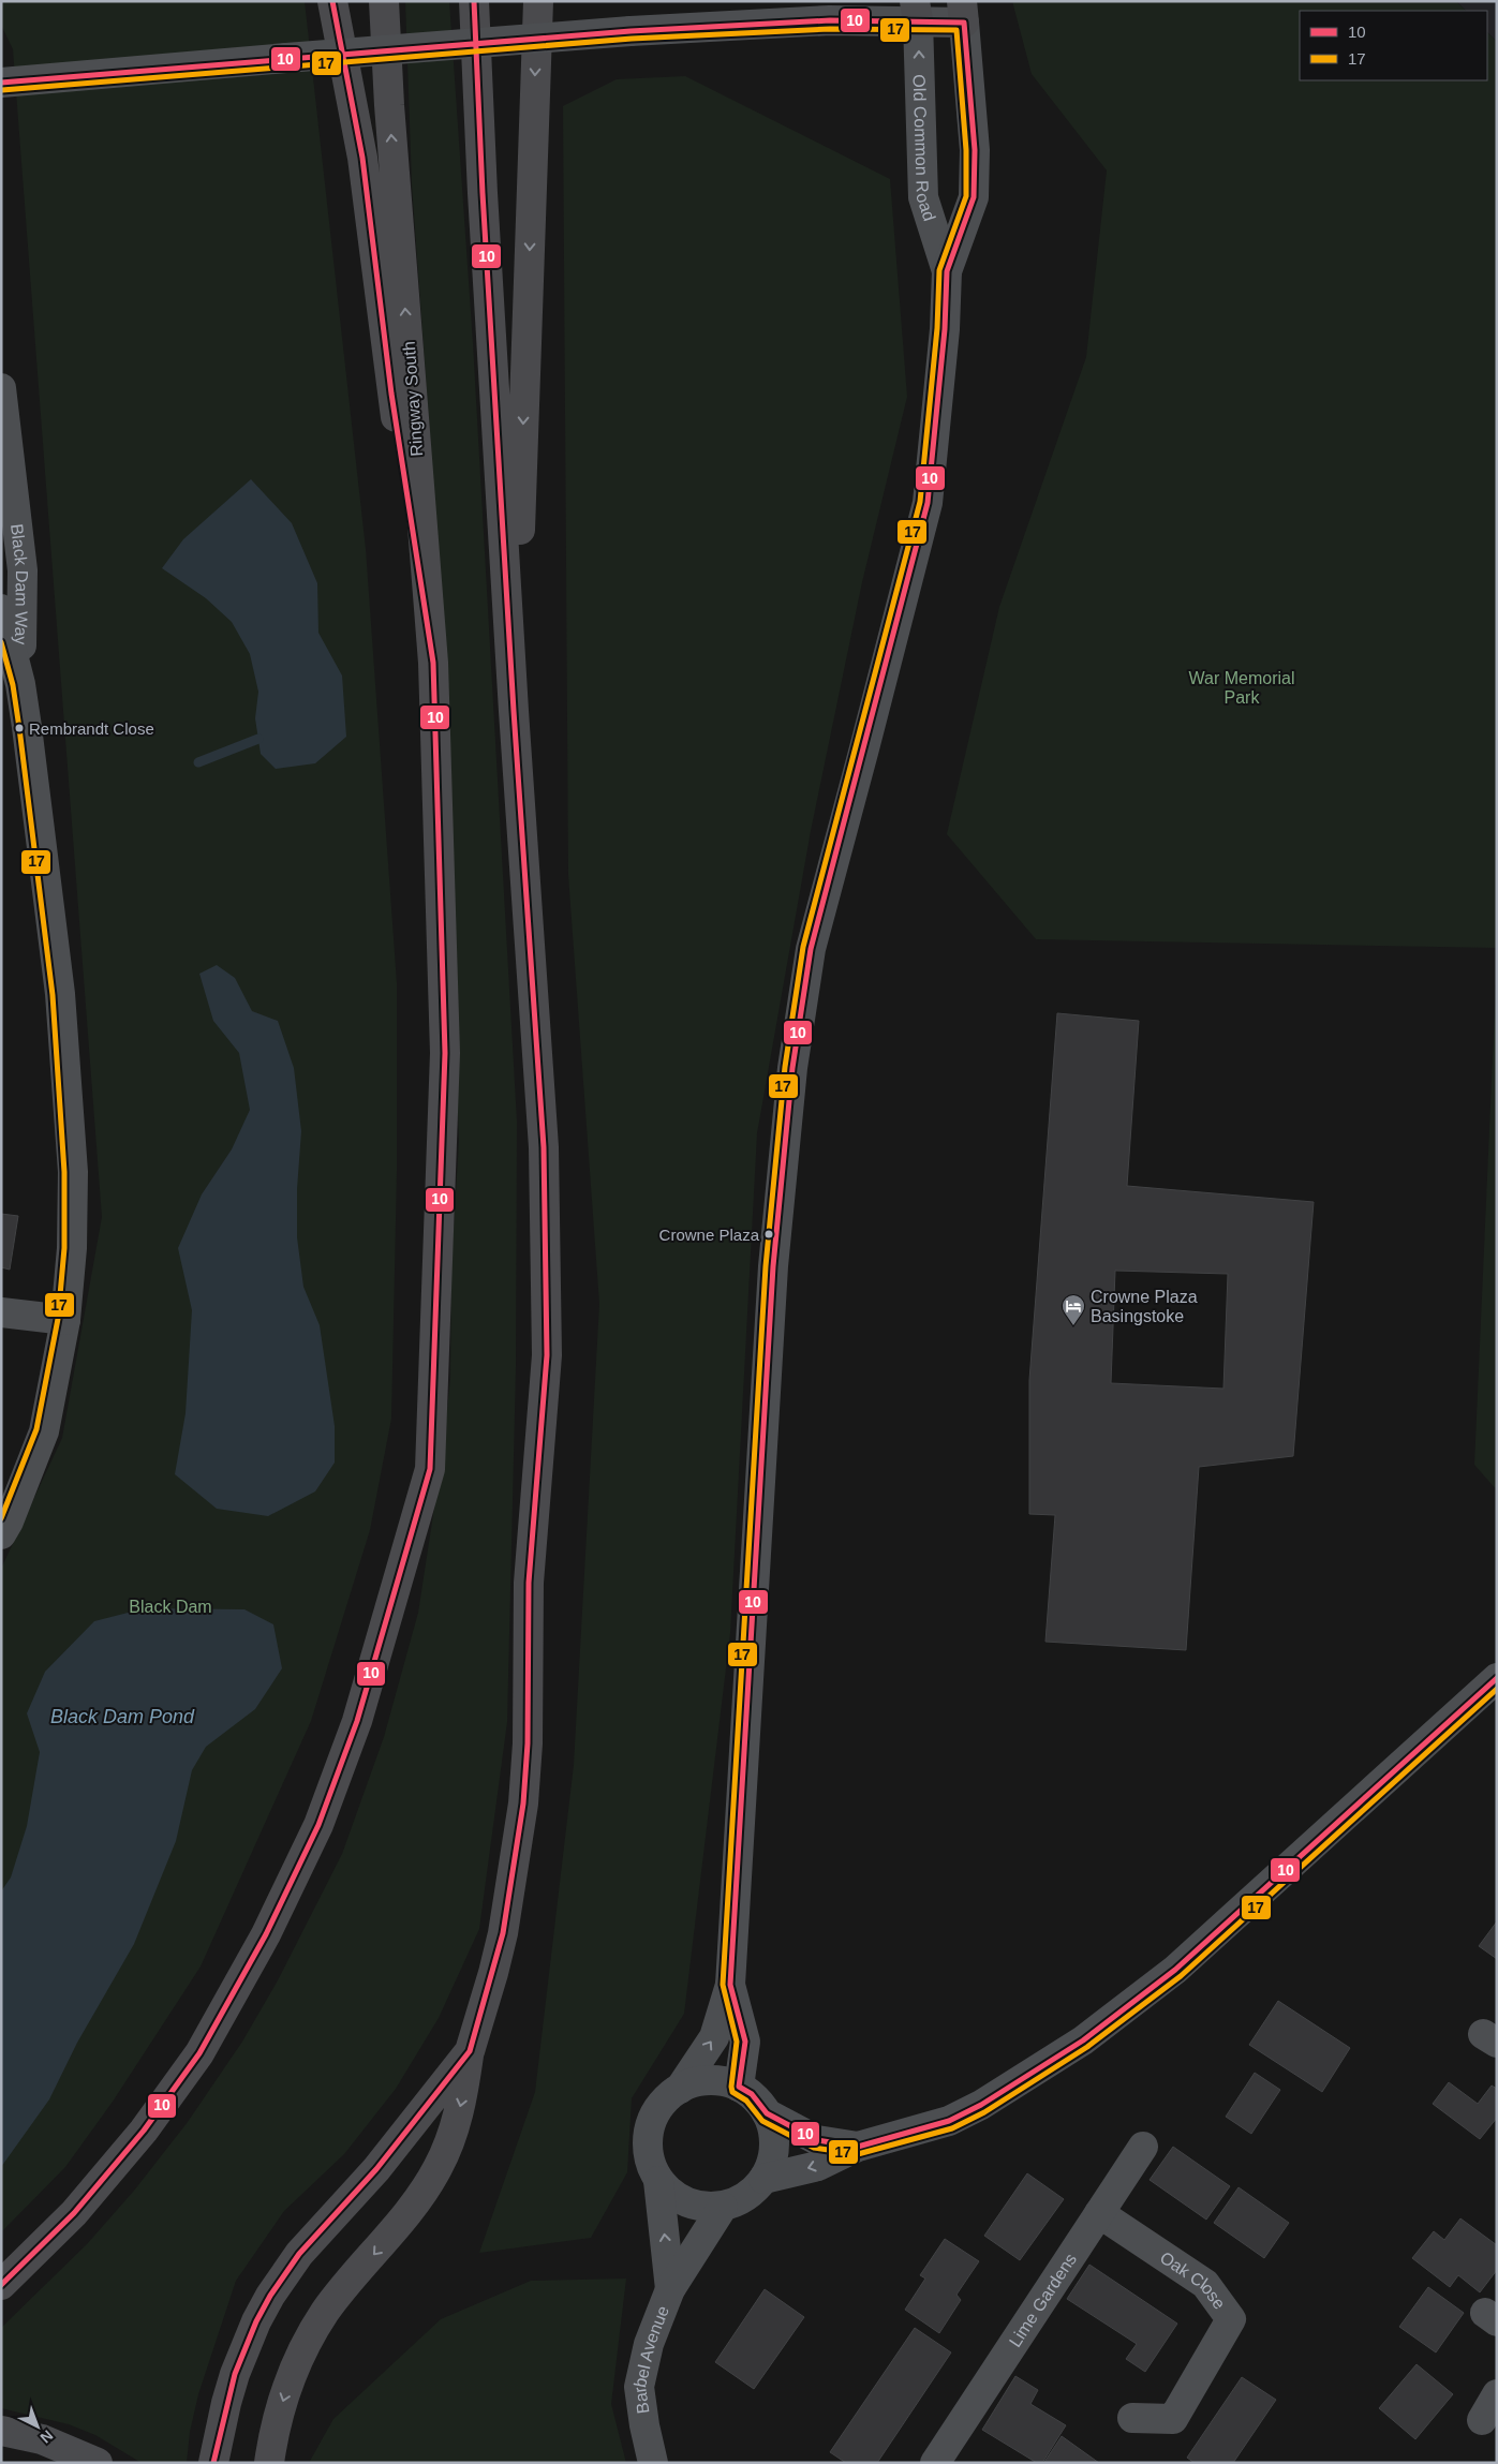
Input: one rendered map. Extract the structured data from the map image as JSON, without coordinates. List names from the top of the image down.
{
  "streets": {
    "main road": ["Ringway South"],
    "street": [
      "Old Common Road",
      "Black Dam Way",
      "Oak Close",
      "Lime Gardens",
      "Barbel Avenue"
    ]
  },
  "crossings": [
    ["Old Common Road", "Barbel Avenue"],
    ["Oak Close", "Lime Gardens"]
  ],
  "water": ["Black Dam Pond"],
  "parks": ["War Memorial Park", "Black Dam"],
  "places": {
    "other": ["Rembrandt Close", "Crowne Plaza"],
    "hotel": ["Crowne Plaza Basingstoke"]
  },
  "lines": ["transit line 10", "transit line 17"],
  "legend": ["10", "17"],
  "north": "bottom right"
}
